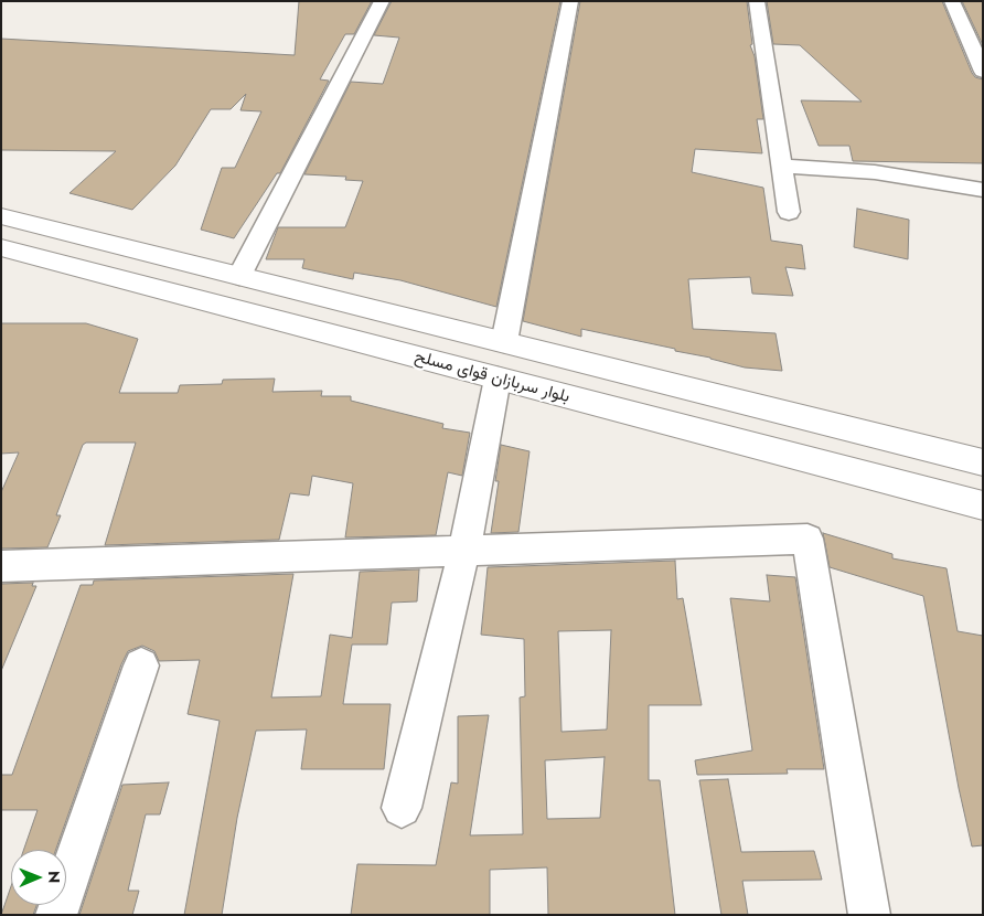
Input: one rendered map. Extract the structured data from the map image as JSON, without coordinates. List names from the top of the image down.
{
  "streets": {
    "main road": ["بلوار سربازان قوای مسلح"]
  },
  "north": "right"
}
